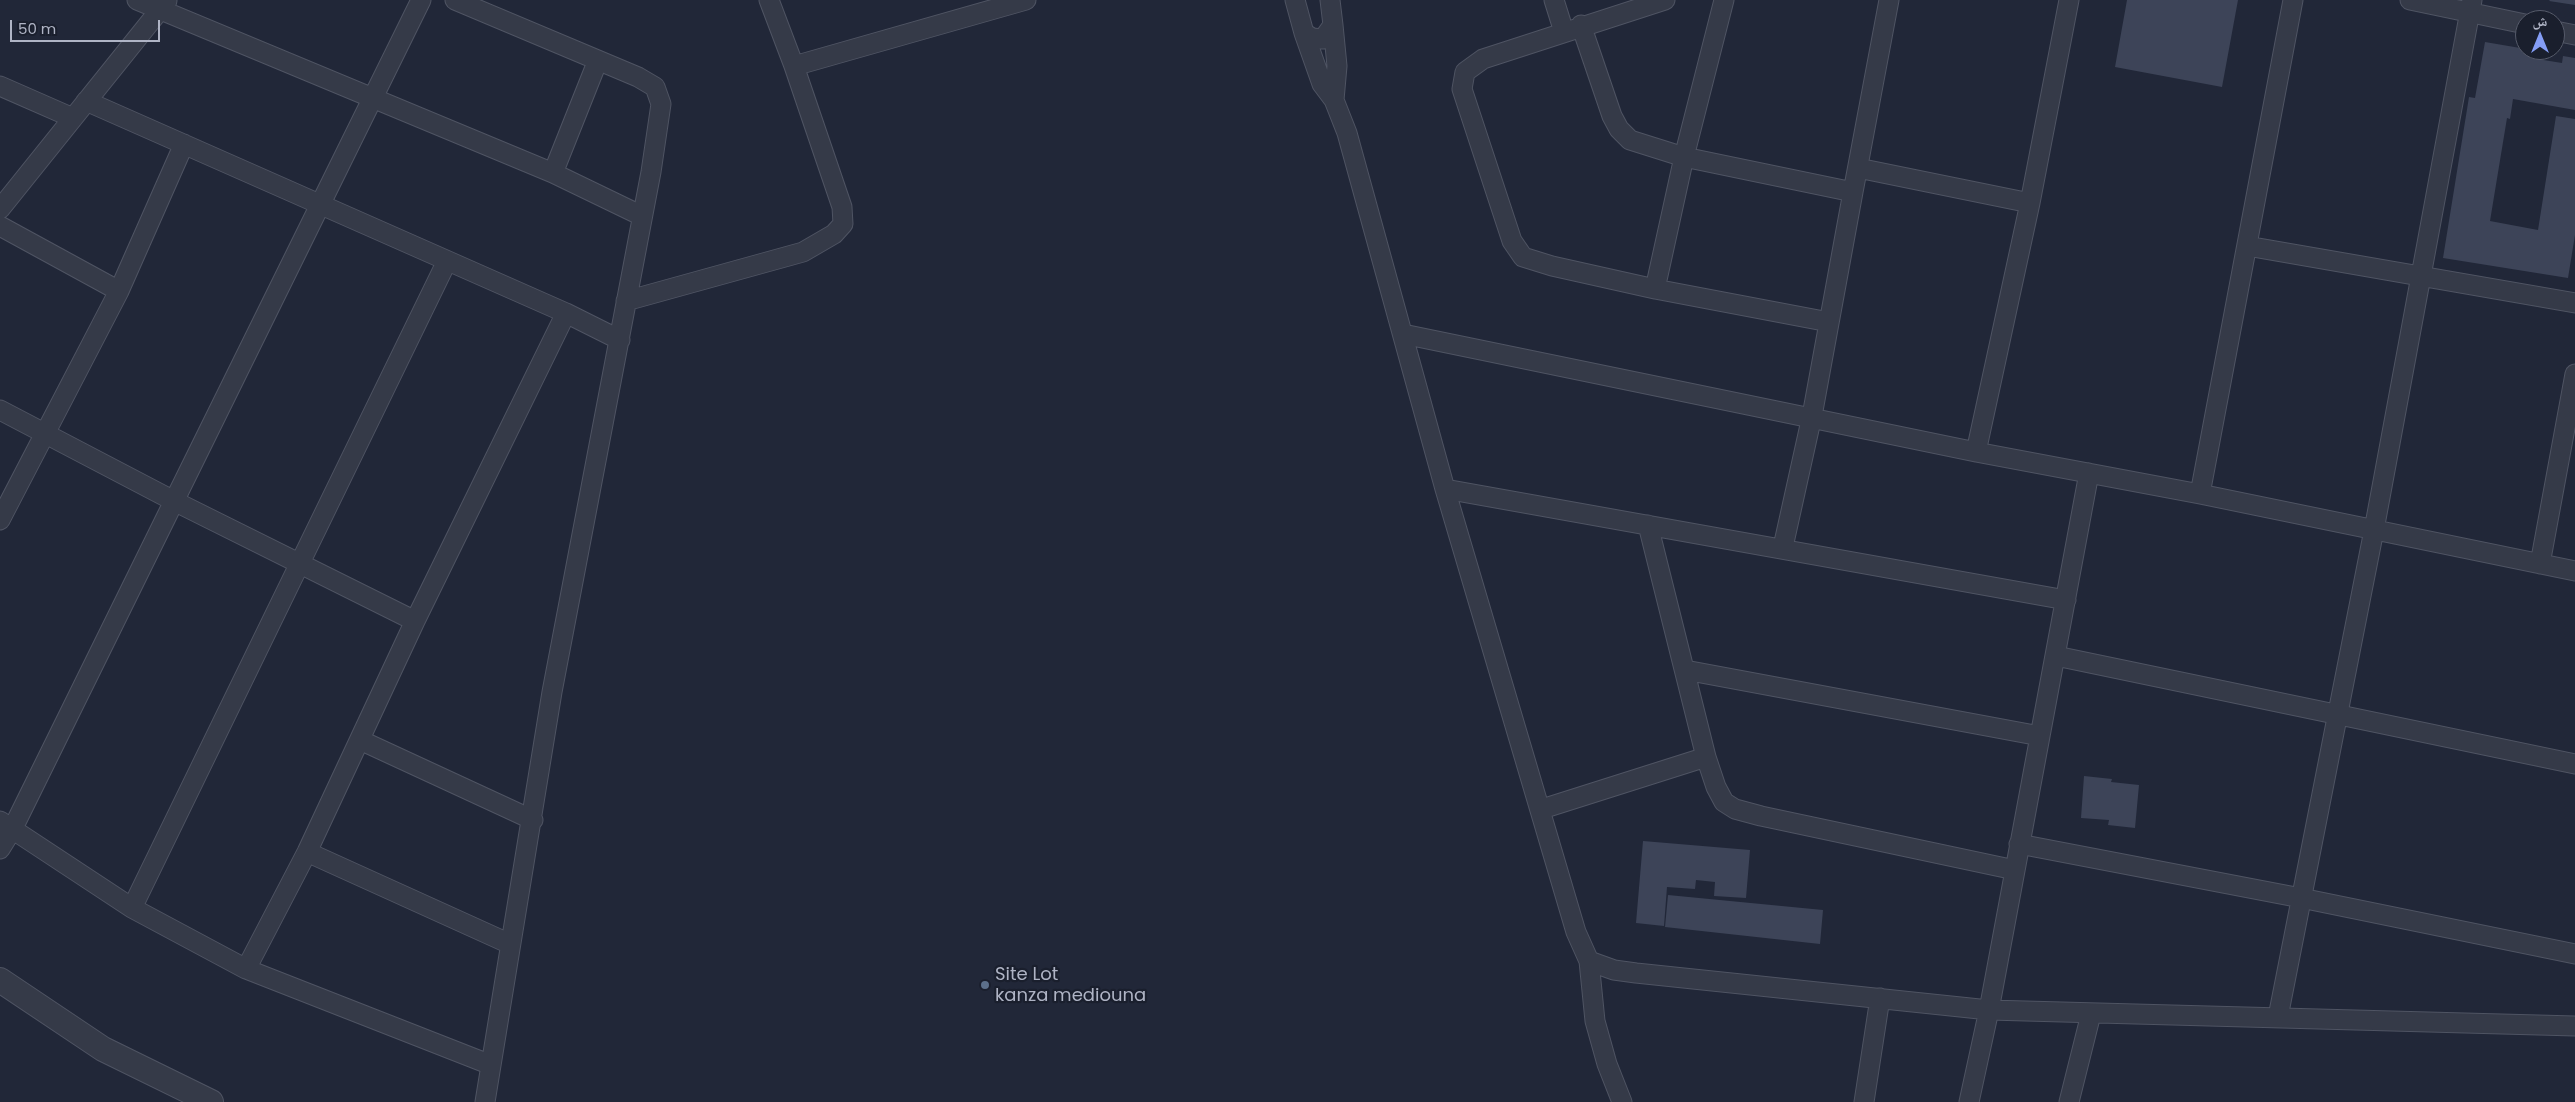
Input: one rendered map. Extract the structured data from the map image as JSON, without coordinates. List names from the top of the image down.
{
  "places": ["Site Lot kanza mediouna"],
  "scale_bar": "50 m",
  "north": "top"
}
